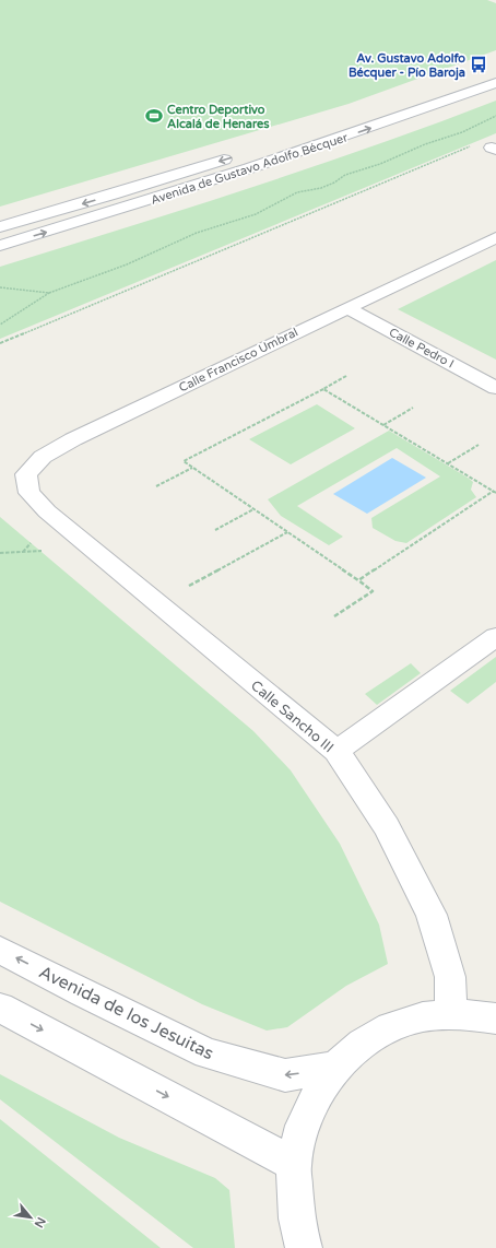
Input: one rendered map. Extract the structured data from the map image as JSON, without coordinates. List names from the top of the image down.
{
  "streets": {
    "street": [
      "Avenida de Gustavo Adolfo Bécquer",
      "Calle Pedro I",
      "Calle Francisco Umbral",
      "Calle Sancho III",
      "Avenida de los Jesuitas"
    ]
  },
  "crossings": [
    ["Calle Pedro I", "Calle Francisco Umbral"],
    ["Calle Francisco Umbral", "Calle Sancho III"]
  ],
  "places": {
    "bus stop": ["Av. Gustavo Adolfo Bécquer - Pío Baroja"],
    "sports": ["Centro Deportivo Alcalá de Henares"]
  },
  "north": "bottom right"
}
